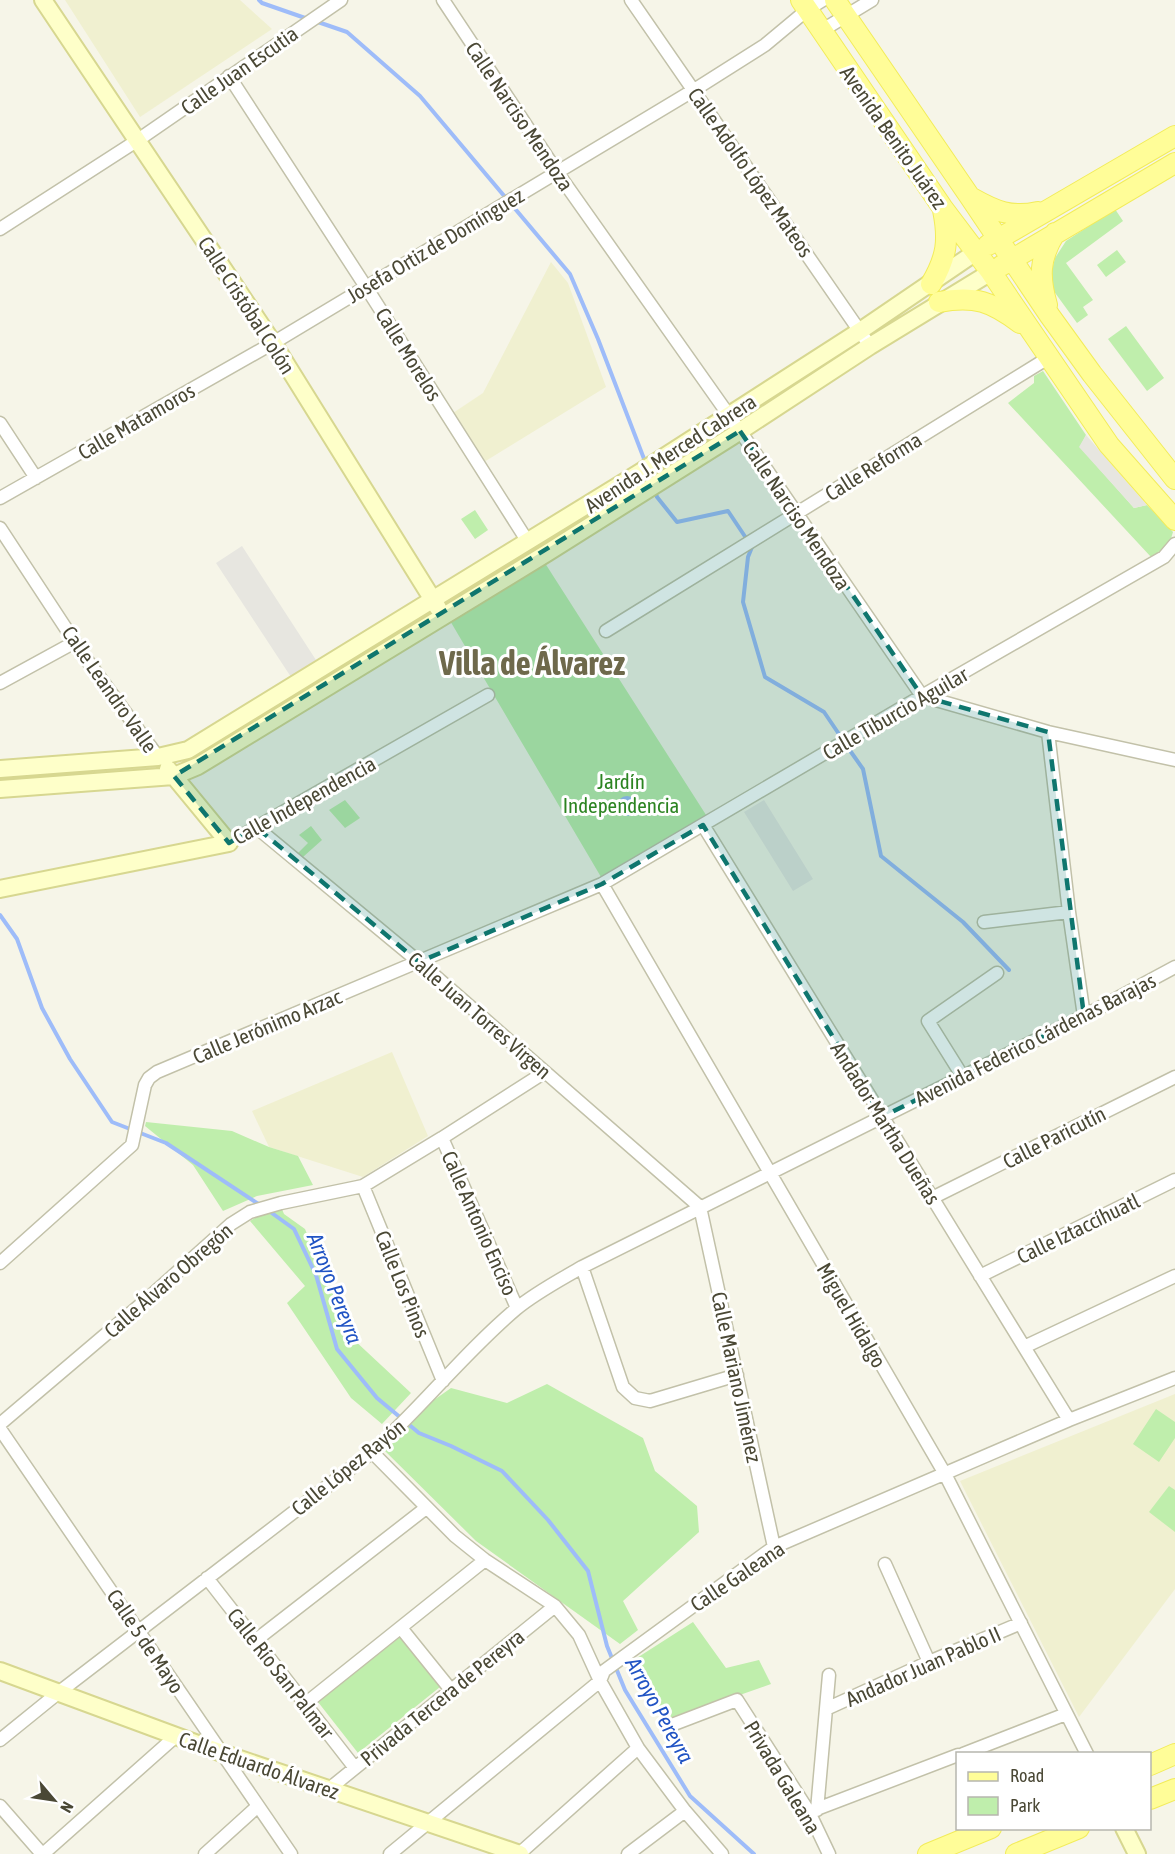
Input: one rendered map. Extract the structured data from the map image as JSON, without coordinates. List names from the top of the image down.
{
  "streets": {
    "main road": [
      "Avenida Benito Juárez",
      "Calle Cristóbal Colón",
      "Avenida J. Merced Cabrera",
      "Calle Leandro Valle",
      "Calle Independencia",
      "Calle Eduardo Álvarez"
    ],
    "street": [
      "Calle Juan Escutia",
      "Calle Narciso Mendoza",
      "Calle Adolfo López Mateos",
      "Josefa Ortiz de Domínguez",
      "Calle Morelos",
      "Calle Matamoros",
      "Calle Reforma",
      "Calle Tiburcio Aguilar",
      "Calle Juan Torres Virgen",
      "Calle Jerónimo Arzac",
      "Avenida Federico Cárdenas Barajas",
      "Andador Martha Dueñas",
      "Calle Paricutín",
      "Calle Antonio Enciso",
      "Calle Iztaccíhuatl",
      "Calle Álvaro Obregón",
      "Calle Los Pinos",
      "Miguel Hidalgo",
      "Calle Mariano Jiménez",
      "Calle López Rayón",
      "Calle Galeana",
      "Calle 5 de Mayo",
      "Andador Juan Pablo II",
      "Calle Río San Palmar",
      "Privada Tercera de Pereyra",
      "Privada Galeana"
    ]
  },
  "crossings": [
    ["Calle Juan Escutia", "Calle Cristóbal Colón"],
    ["Calle Juan Escutia", "Calle Morelos"],
    ["Calle Narciso Mendoza", "Josefa Ortiz de Domínguez"],
    ["Calle Narciso Mendoza", "Avenida J. Merced Cabrera"],
    ["Calle Narciso Mendoza", "Calle Reforma"],
    ["Calle Narciso Mendoza", "Calle Tiburcio Aguilar"],
    ["Avenida Benito Juárez", "Josefa Ortiz de Domínguez"],
    ["Avenida Benito Juárez", "Avenida J. Merced Cabrera"],
    ["Avenida Benito Juárez", "Calle Reforma"],
    ["Calle Adolfo López Mateos", "Josefa Ortiz de Domínguez"],
    ["Calle Adolfo López Mateos", "Avenida J. Merced Cabrera"],
    ["Josefa Ortiz de Domínguez", "Calle Cristóbal Colón"],
    ["Josefa Ortiz de Domínguez", "Calle Morelos"],
    ["Josefa Ortiz de Domínguez", "Calle Matamoros"],
    ["Calle Cristóbal Colón", "Calle Matamoros"],
    ["Calle Cristóbal Colón", "Avenida J. Merced Cabrera"],
    ["Calle Morelos", "Avenida J. Merced Cabrera"],
    ["Avenida J. Merced Cabrera", "Calle Leandro Valle"],
    ["Calle Leandro Valle", "Calle Independencia"],
    ["Calle Tiburcio Aguilar", "Calle Jerónimo Arzac"],
    ["Calle Tiburcio Aguilar", "Andador Martha Dueñas"],
    ["Calle Tiburcio Aguilar", "Miguel Hidalgo"],
    ["Calle Independencia", "Calle Juan Torres Virgen"],
    ["Calle Juan Torres Virgen", "Calle Jerónimo Arzac"],
    ["Calle Juan Torres Virgen", "Avenida Federico Cárdenas Barajas"],
    ["Calle Juan Torres Virgen", "Calle Álvaro Obregón"],
    ["Calle Juan Torres Virgen", "Calle Mariano Jiménez"],
    ["Calle Juan Torres Virgen", "Calle López Rayón"],
    ["Calle Jerónimo Arzac", "Miguel Hidalgo"],
    ["Avenida Federico Cárdenas Barajas", "Andador Martha Dueñas"],
    ["Avenida Federico Cárdenas Barajas", "Miguel Hidalgo"],
    ["Avenida Federico Cárdenas Barajas", "Calle Mariano Jiménez"],
    ["Avenida Federico Cárdenas Barajas", "Calle López Rayón"],
    ["Andador Martha Dueñas", "Calle Paricutín"],
    ["Andador Martha Dueñas", "Calle Iztaccíhuatl"],
    ["Andador Martha Dueñas", "Calle Galeana"],
    ["Calle Antonio Enciso", "Calle Álvaro Obregón"],
    ["Calle Antonio Enciso", "Calle López Rayón"],
    ["Calle Álvaro Obregón", "Calle Los Pinos"],
    ["Calle Los Pinos", "Calle López Rayón"],
    ["Miguel Hidalgo", "Calle Galeana"],
    ["Miguel Hidalgo", "Andador Juan Pablo II"],
    ["Calle Mariano Jiménez", "Calle López Rayón"],
    ["Calle Mariano Jiménez", "Calle Galeana"],
    ["Calle López Rayón", "Calle 5 de Mayo"],
    ["Calle López Rayón", "Calle Río San Palmar"],
    ["Calle López Rayón", "Calle Eduardo Álvarez"],
    ["Calle Galeana", "Calle Eduardo Álvarez"],
    ["Calle 5 de Mayo", "Calle Eduardo Álvarez"],
    ["Calle Río San Palmar", "Privada Tercera de Pereyra"],
    ["Privada Tercera de Pereyra", "Calle Eduardo Álvarez"]
  ],
  "districts": ["Villa de Álvarez"],
  "water": ["Arroyo Pereyra"],
  "parks": ["Jardín Independencia"],
  "legend": ["Road", "Park"],
  "north": "bottom right"
}
